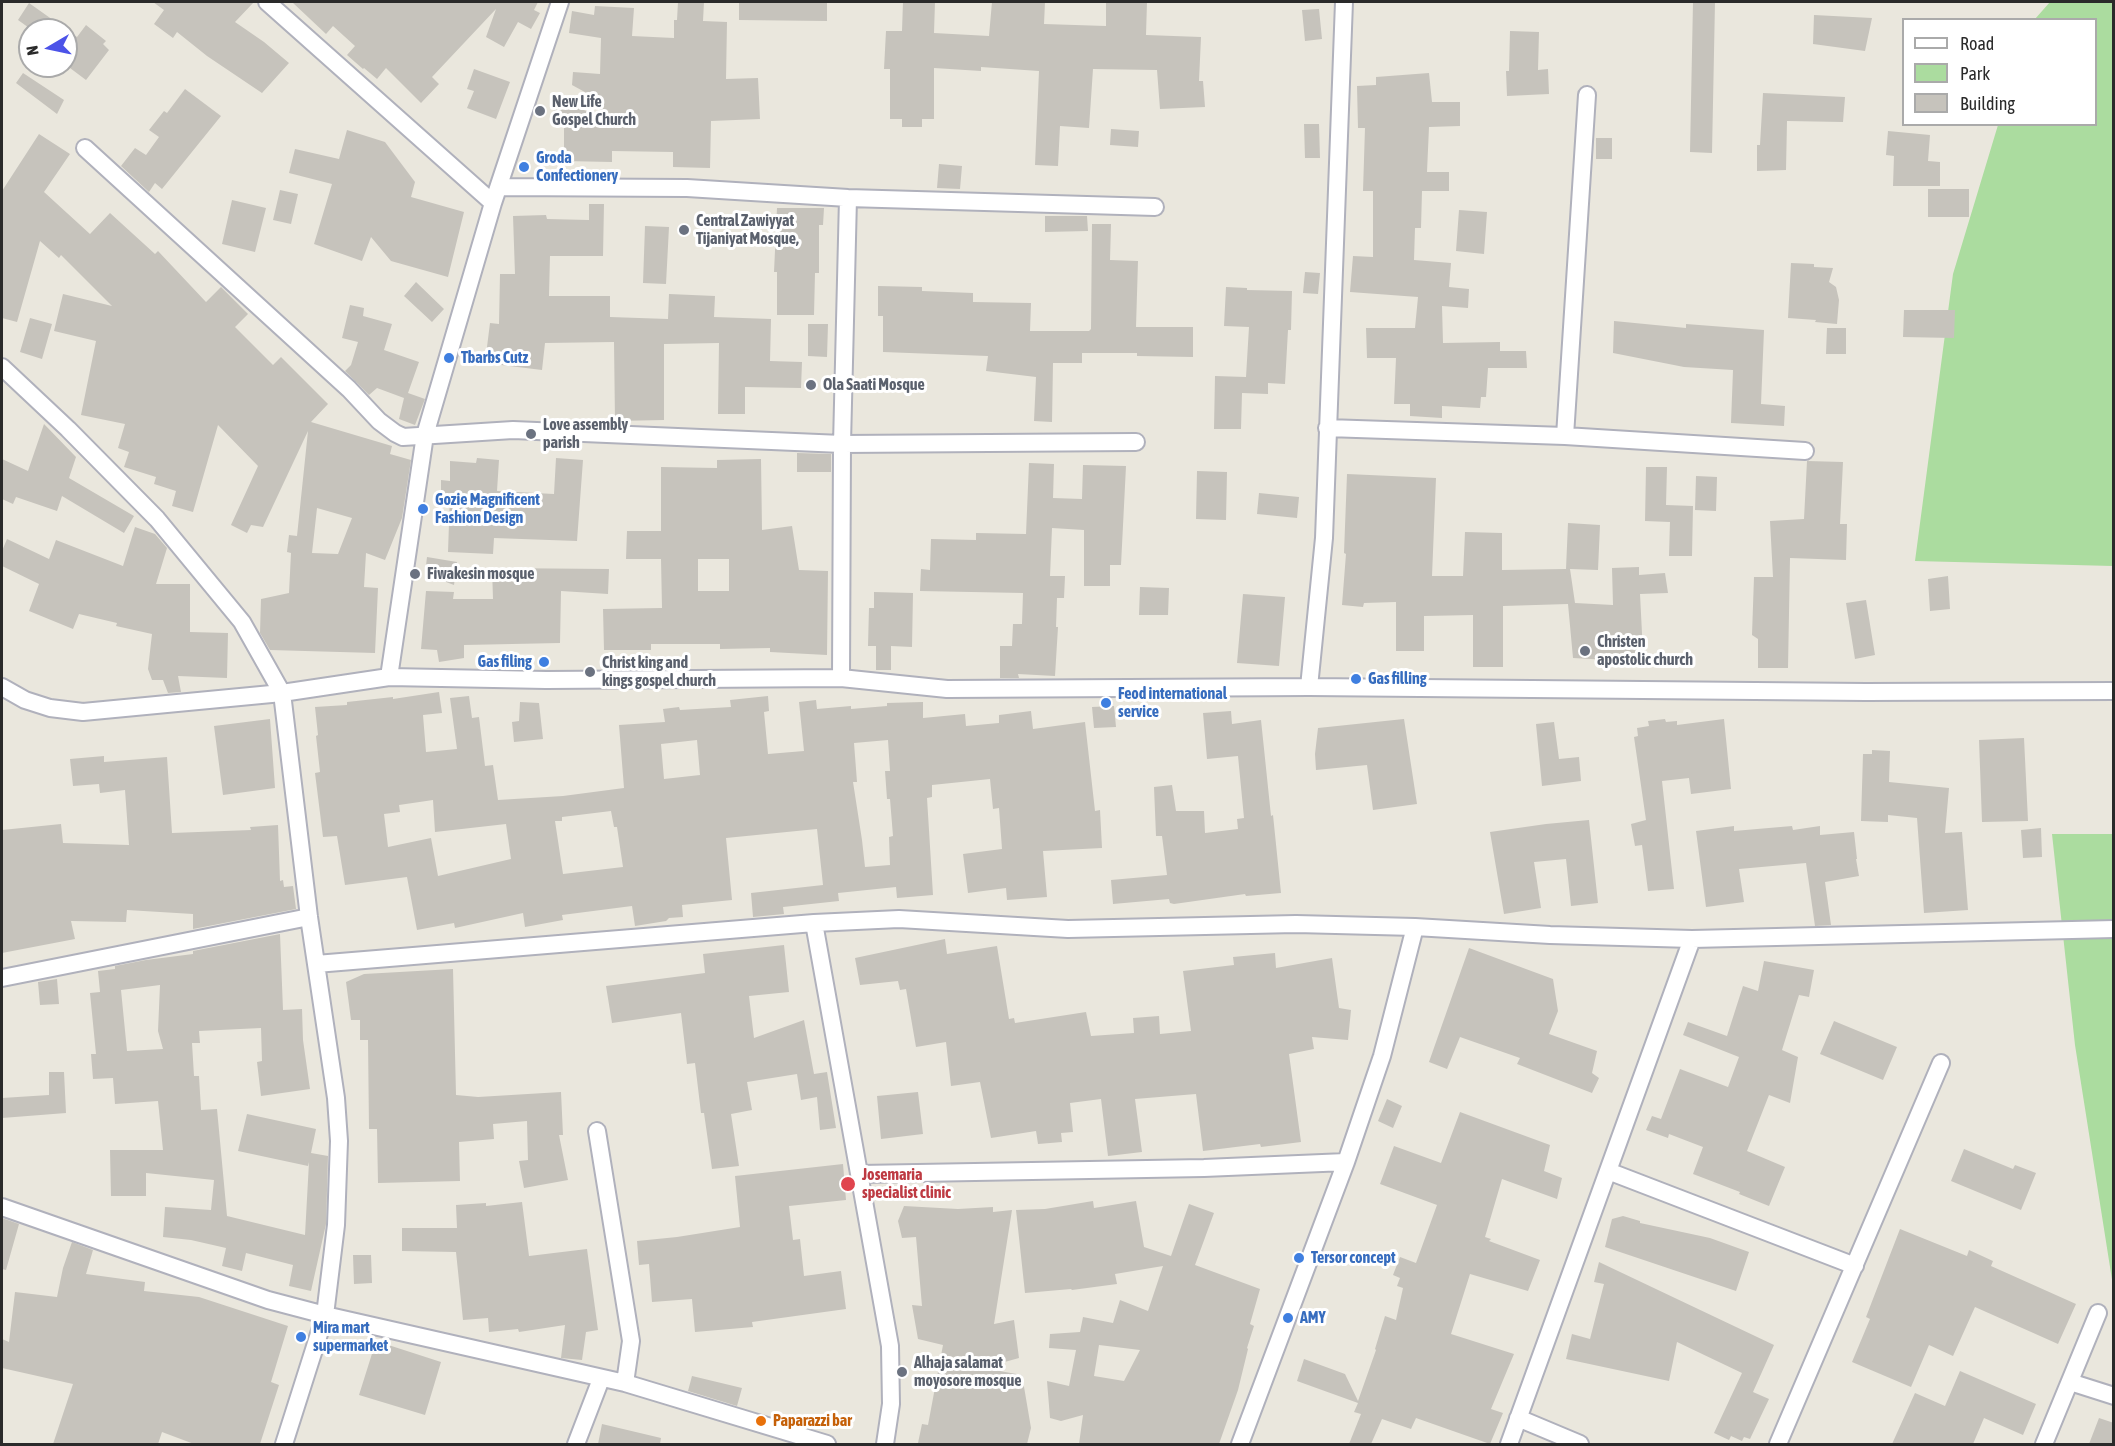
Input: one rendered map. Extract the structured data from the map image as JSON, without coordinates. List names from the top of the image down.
{
  "places": [
    "New Life Gospel Church",
    "Groda Confectionery",
    "Central Zawiyyat Tijaniyat Mosque,",
    "Tbarbs Cutz",
    "Ola Saati Mosque",
    "Love assembly parish",
    "Gozie Magnificent Fashion Design",
    "Fiwakesin mosque",
    "Christen apostolic church",
    "Gas filing",
    "Christ king and kings gospel church",
    "Gas filling",
    "Feod international service",
    "Josemaria specialist clinic",
    "Tersor concept",
    "AMY",
    "Mira mart supermarket",
    "Alhaja salamat moyosore mosque",
    "Paparazzi bar"
  ],
  "legend": ["Road", "Park", "Building"],
  "north": "left"
}
